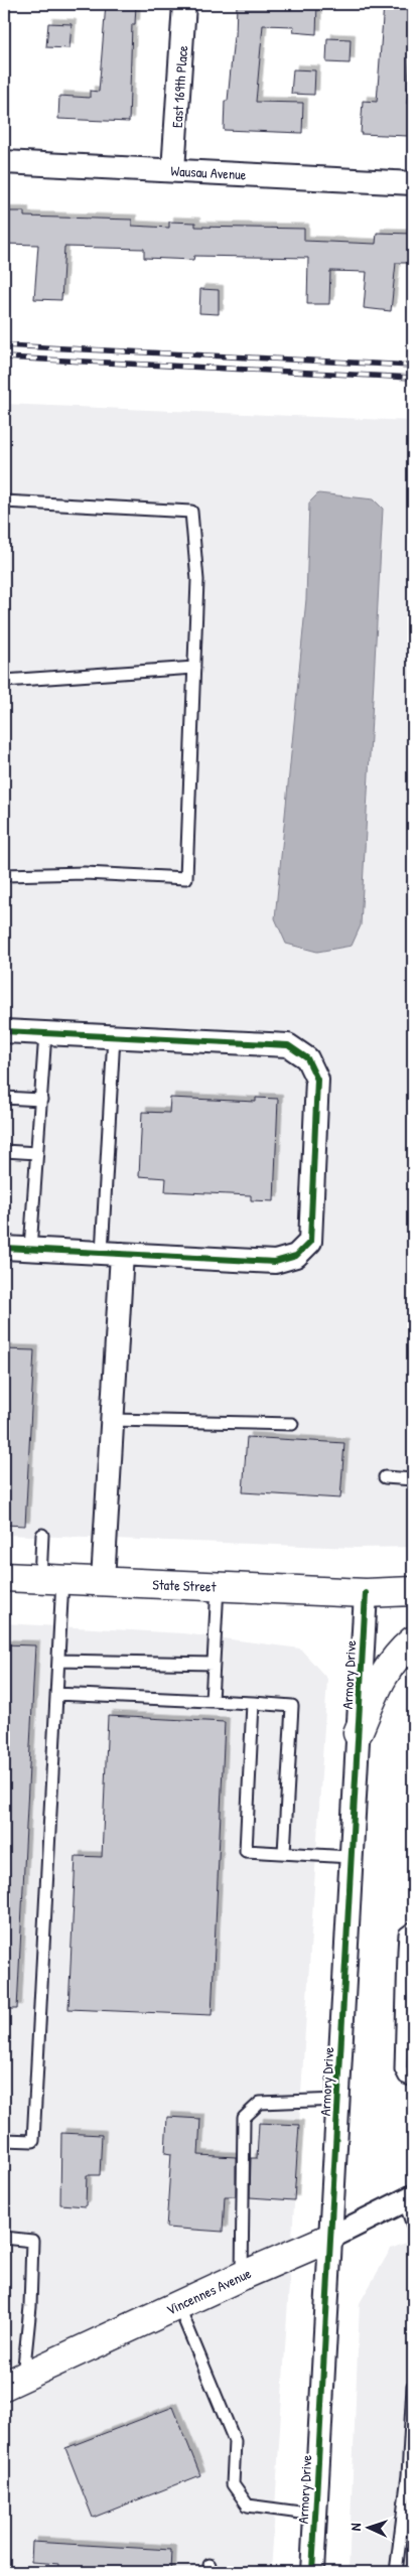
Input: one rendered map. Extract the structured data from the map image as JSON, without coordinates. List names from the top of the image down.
{
  "streets": {
    "street": [
      "East 169th Place",
      "Wausau Avenue",
      "State Street",
      "Armory Drive",
      "Vincennes Avenue"
    ]
  },
  "crossings": [
    ["East 169th Place", "Wausau Avenue"],
    ["State Street", "Armory Drive"],
    ["Armory Drive", "Vincennes Avenue"]
  ],
  "north": "left"
}
